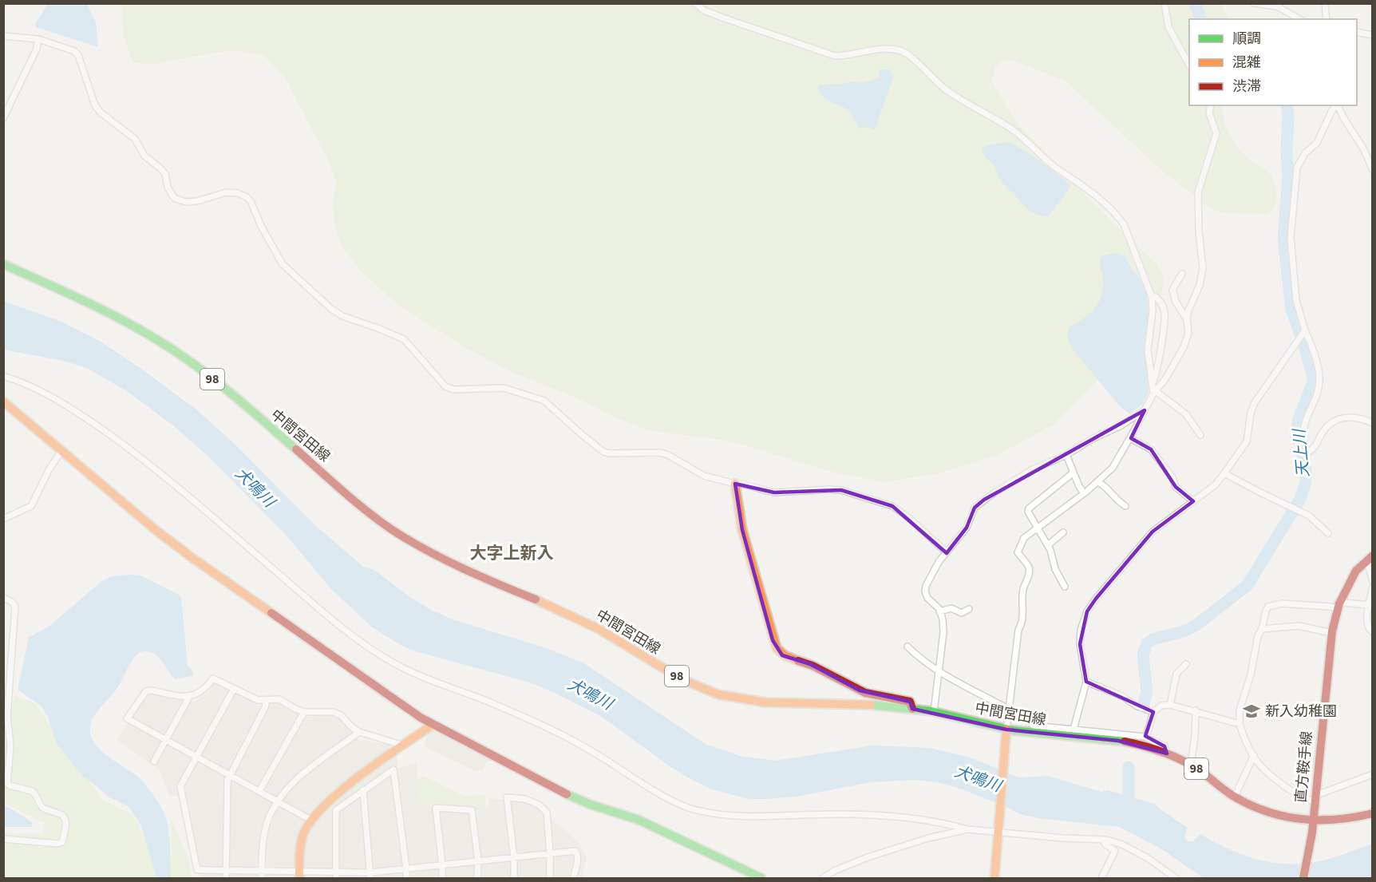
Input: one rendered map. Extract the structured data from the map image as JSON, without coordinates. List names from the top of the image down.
{
  "streets": {
    "main road": ["98", "中間宮田線", "直方鞍手線"]
  },
  "crossings": [
    ["中間宮田線", "直方鞍手線"]
  ],
  "districts": ["大字上新入"],
  "water": ["天上川", "犬鳴川"],
  "places": {
    "school or university": ["新入幼稚園"]
  },
  "legend": ["順調", "混雑", "渋滞"]
}
